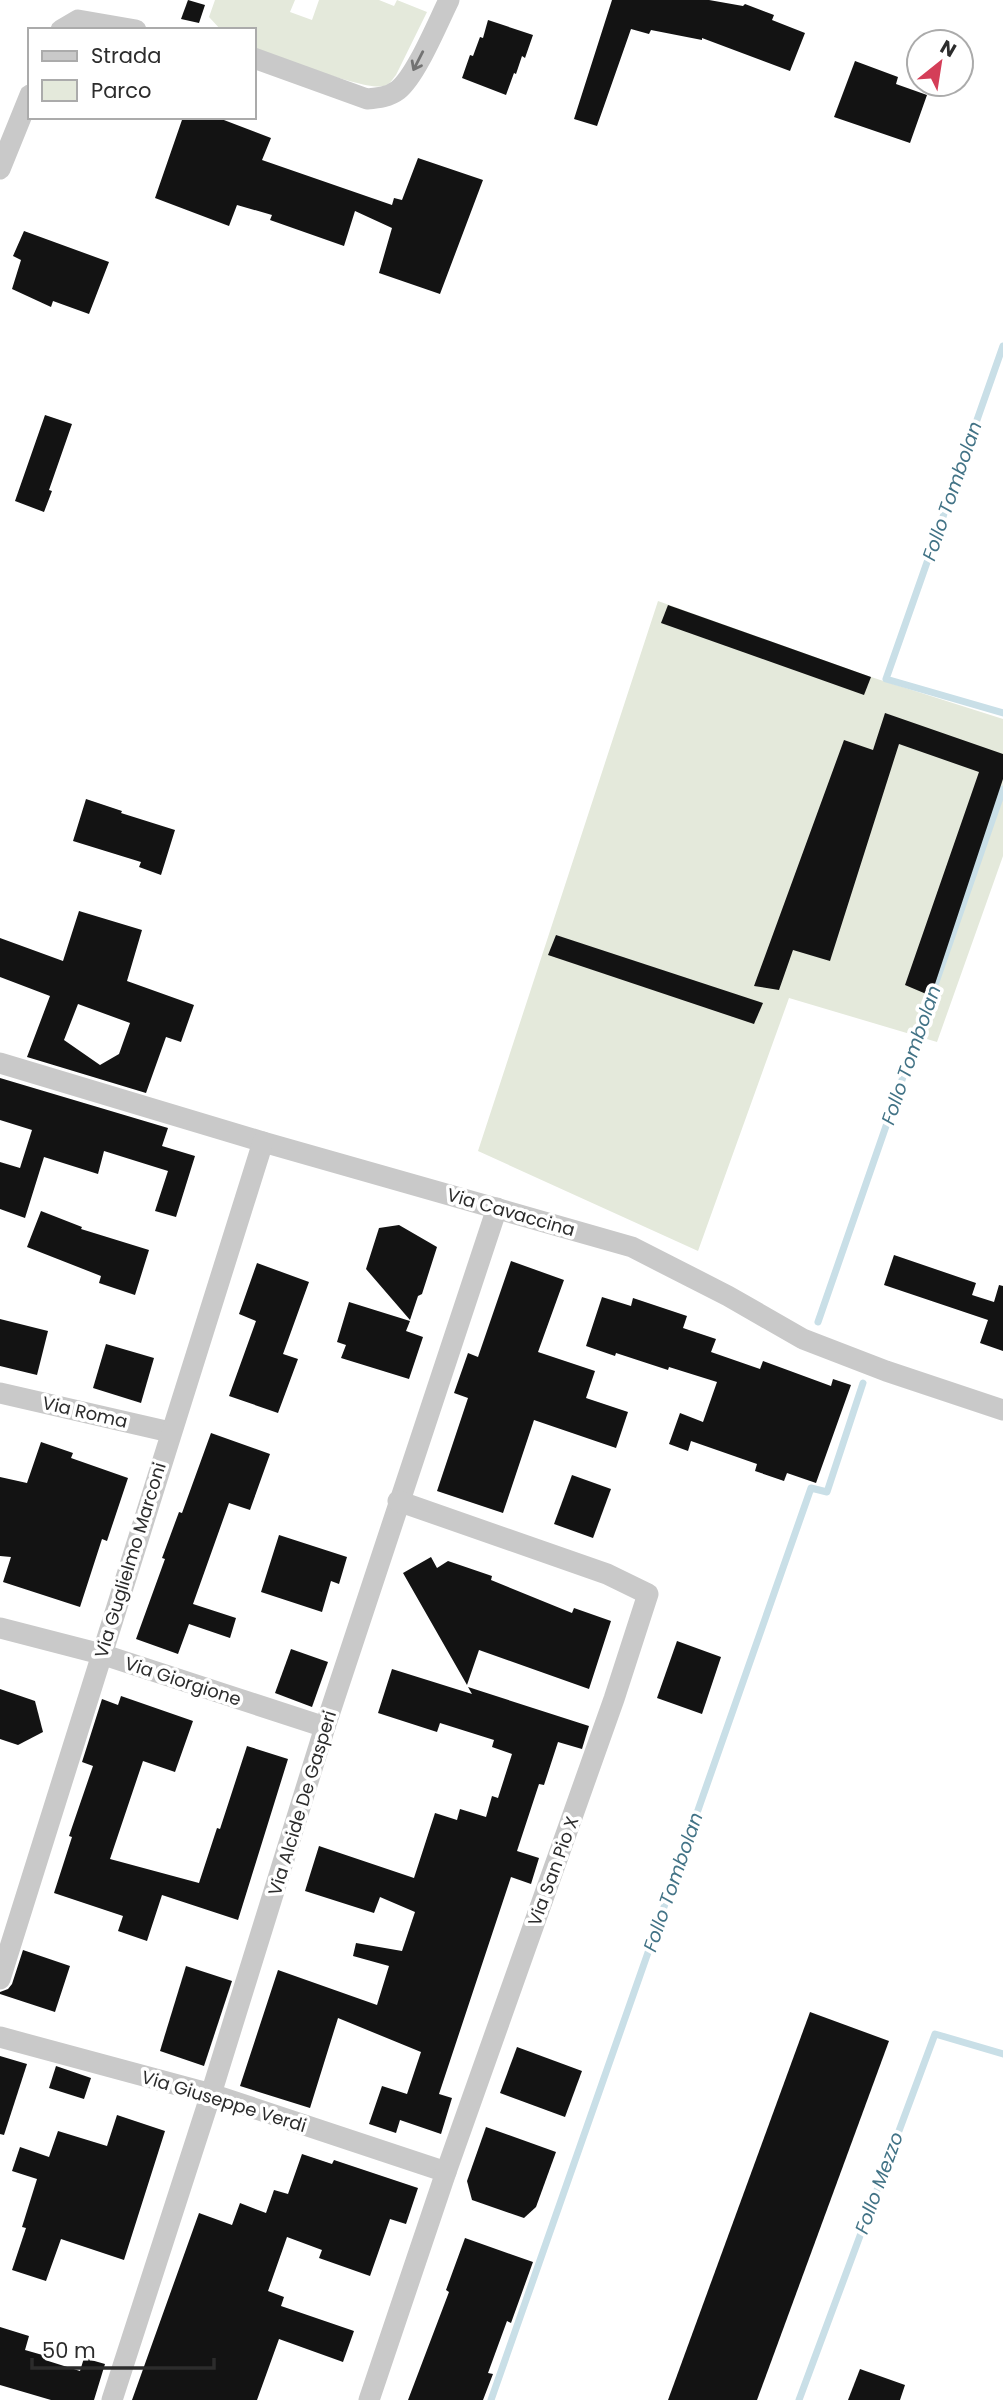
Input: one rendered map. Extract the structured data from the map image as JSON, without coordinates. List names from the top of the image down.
{
  "streets": {
    "street": [
      "Via Cavaccina",
      "Via Roma",
      "Via Guglielmo Marconi",
      "Via Giorgione",
      "Via Alcide De Gasperi",
      "Via San Pio X",
      "Via Giuseppe Verdi"
    ]
  },
  "crossings": [
    ["Via Cavaccina", "Via Guglielmo Marconi"],
    ["Via Cavaccina", "Via Alcide De Gasperi"],
    ["Via Roma", "Via Guglielmo Marconi"],
    ["Via Guglielmo Marconi", "Via Giorgione"],
    ["Via Giorgione", "Via Alcide De Gasperi"],
    ["Via Alcide De Gasperi", "Via San Pio X"],
    ["Via Alcide De Gasperi", "Via Giuseppe Verdi"],
    ["Via San Pio X", "Via Giuseppe Verdi"]
  ],
  "water": ["Follo Tombolan", "Follo Mezzo"],
  "legend": ["Strada", "Parco"],
  "scale_bar": "50 m",
  "north": "top right"
}
